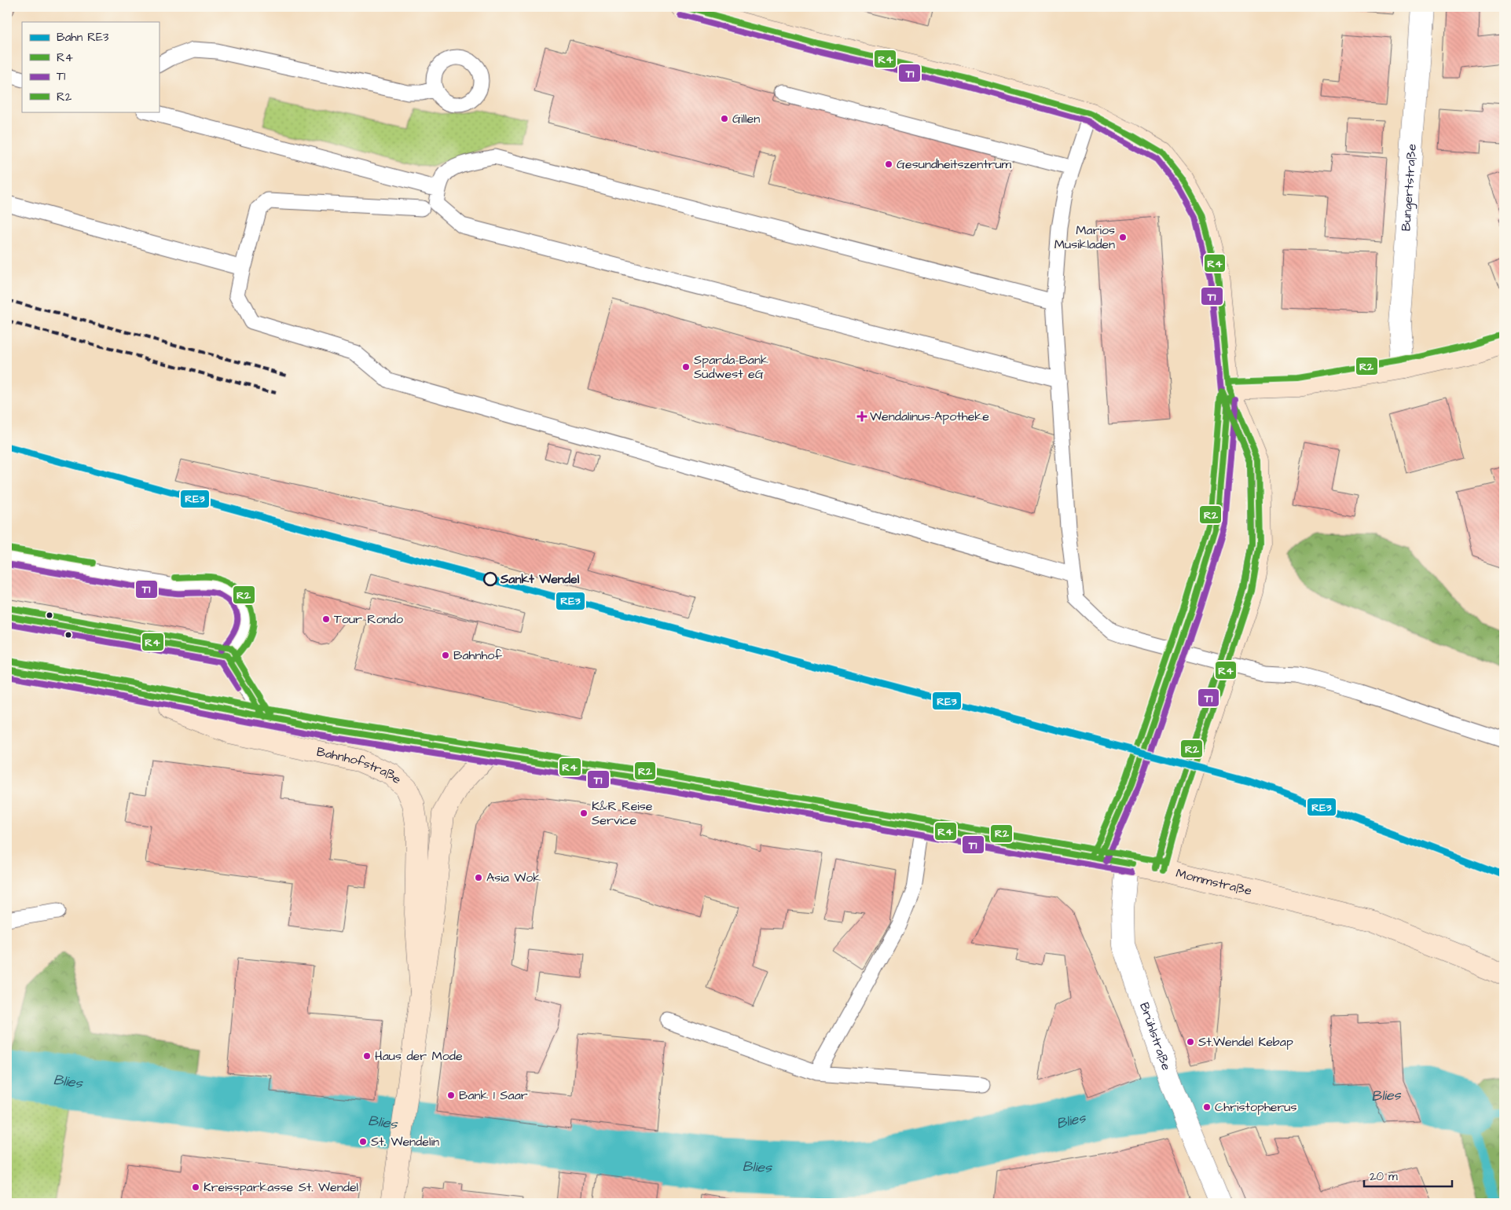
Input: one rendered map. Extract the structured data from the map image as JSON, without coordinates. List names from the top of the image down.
{
  "streets": {
    "main road": ["Bahnhofstraße", "Mommstraße"],
    "street": ["Bungertstraße", "Brühlstraße"]
  },
  "crossings": [
    ["Bahnhofstraße", "Mommstraße"],
    ["Mommstraße", "Brühlstraße"]
  ],
  "water": ["Blies"],
  "places": {
    "other": [
      "Gillen",
      "Gesundheitszentrum",
      "Marios Musikladen",
      "Sparda-Bank Südwest eG",
      "Sankt Wendel",
      "Tour Rondo",
      "Bahnhof",
      "K&R Reise Service",
      "Asia Wok",
      "St.Wendel Kebap",
      "Haus der Mode",
      "Bank 1 Saar",
      "Christopherus",
      "St. Wendelin",
      "Kreissparkasse St. Wendel"
    ],
    "health": ["Wendalinus-Apotheke"]
  },
  "lines": [
    "transit line R4",
    "transit line T1",
    "transit line R2",
    "rail line RE3"
  ],
  "legend": [
    "Bahn RE3",
    "R4",
    "T1",
    "R2"
  ],
  "scale_bar": "20 m"
}
